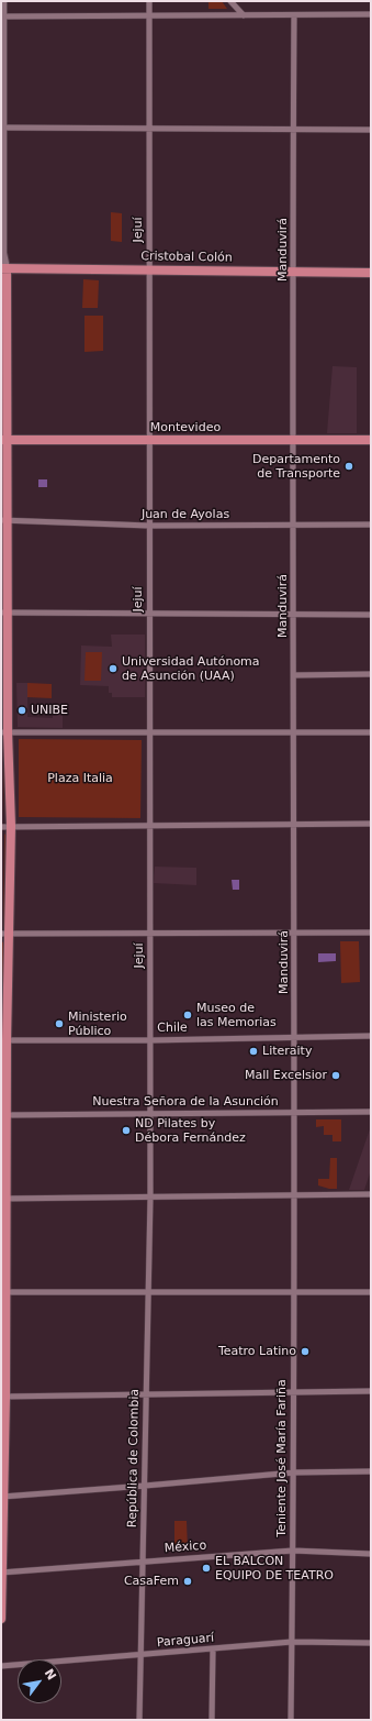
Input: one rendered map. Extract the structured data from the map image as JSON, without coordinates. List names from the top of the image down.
{
  "streets": {
    "main road": ["Cristobal Colón", "Montevideo"],
    "street": [
      "Jejuí",
      "Manduvirá",
      "Juan de Ayolas",
      "Chile",
      "Nuestra Señora de la Asunción",
      "República de Colombia",
      "Teniente José María Fariña",
      "México",
      "Paraguarí"
    ]
  },
  "crossings": [
    ["Jejuí", "Cristobal Colón"],
    ["Jejuí", "Montevideo"],
    ["Jejuí", "Juan de Ayolas"],
    ["Jejuí", "Chile"],
    ["Jejuí", "Nuestra Señora de la Asunción"],
    ["Jejuí", "República de Colombia"],
    ["Manduvirá", "Cristobal Colón"],
    ["Manduvirá", "Montevideo"],
    ["Manduvirá", "Juan de Ayolas"],
    ["Manduvirá", "Chile"],
    ["Manduvirá", "Nuestra Señora de la Asunción"],
    ["Manduvirá", "Teniente José María Fariña"],
    ["República de Colombia", "México"],
    ["República de Colombia", "Paraguarí"],
    ["Teniente José María Fariña", "México"],
    ["Teniente José María Fariña", "Paraguarí"]
  ],
  "parks": ["Plaza Italia"],
  "places": [
    "Departamento de Transporte",
    "Universidad Autónoma de Asunción (UAA)",
    "UNIBE",
    "Museo de las Memorias",
    "Ministerio Público",
    "Literaity",
    "Mall Excelsior",
    "ND Pilates by Débora Fernández",
    "Teatro Latino",
    "EL BALCON EQUIPO DE TEATRO",
    "CasaFem"
  ],
  "north": "top right"
}
